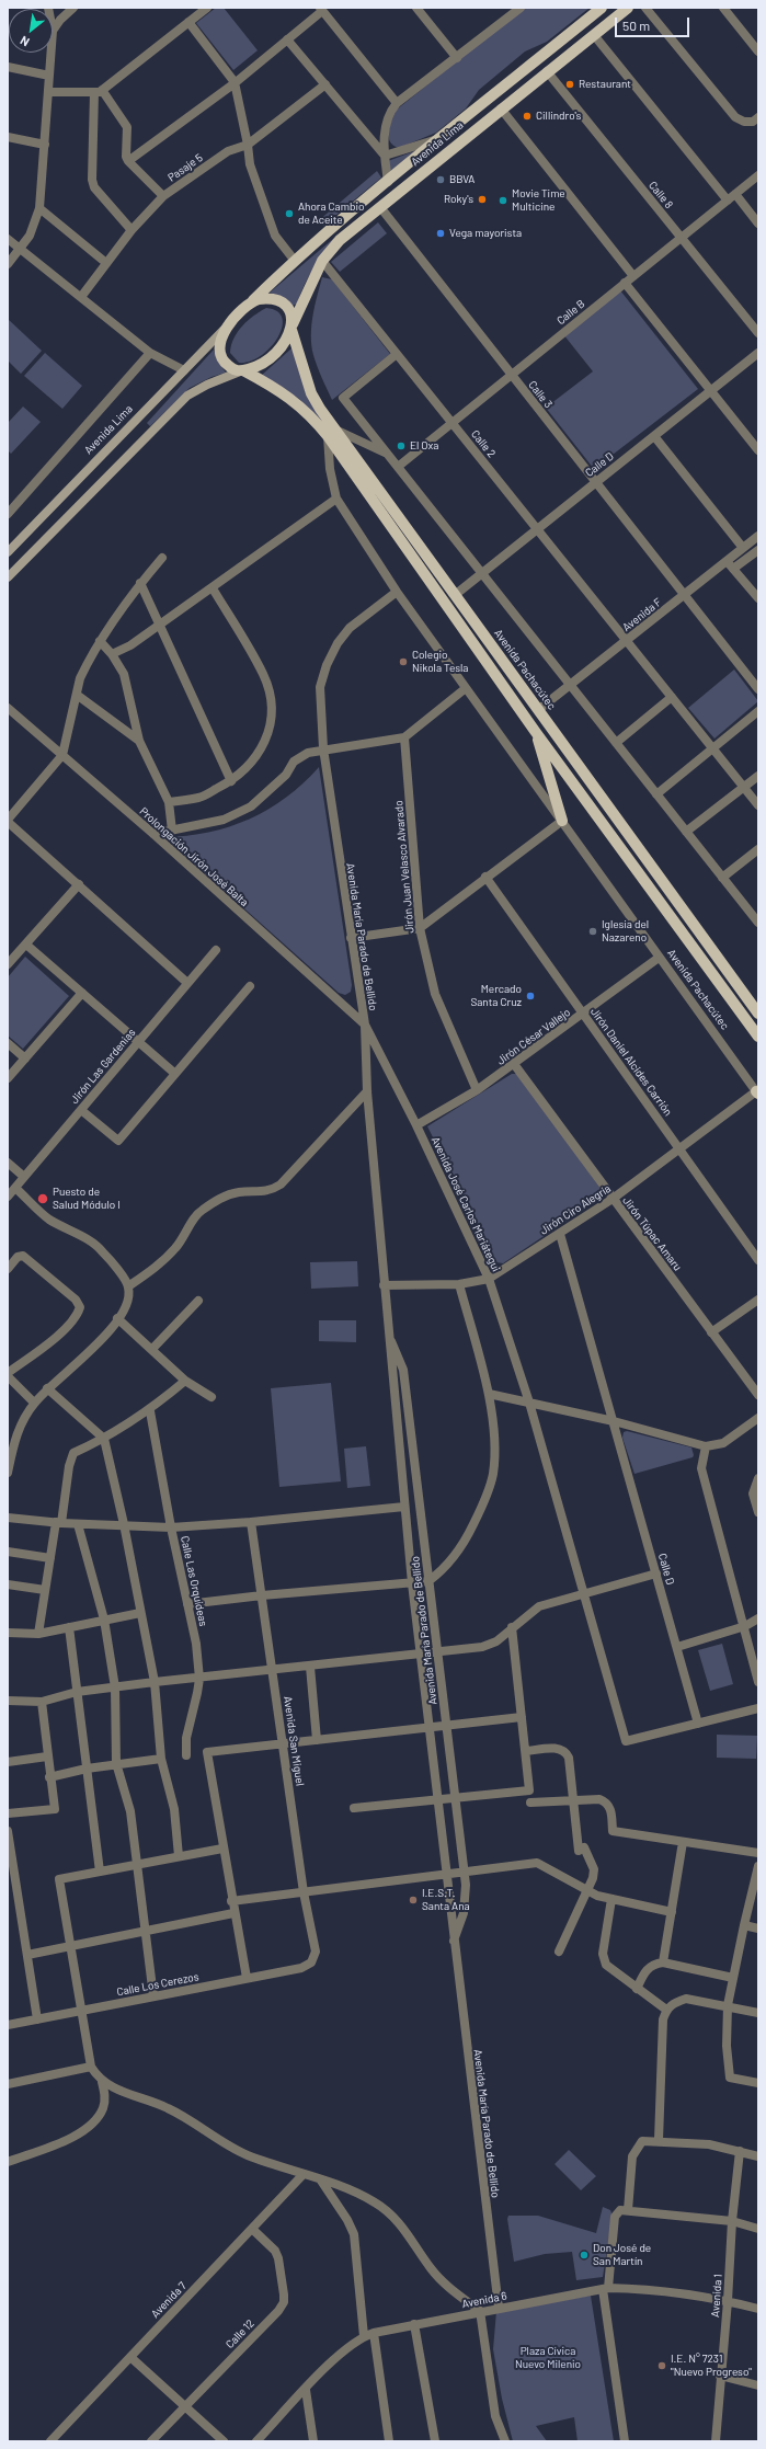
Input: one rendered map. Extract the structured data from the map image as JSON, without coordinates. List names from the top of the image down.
{
  "streets": {
    "main road": ["Avenida Lima", "Avenida Pachacútec"],
    "street": [
      "Pasaje 5",
      "Calle 8",
      "Calle B",
      "Calle 3",
      "Calle 2",
      "Calle D",
      "Avenida F",
      "Prolongación Jirón José Balta",
      "Jirón Juan Velasco Alvarado",
      "Avenida María Parado de Bellido",
      "Jirón César Vallejo",
      "Jirón Daniel Alcides Carrión",
      "Jirón Las Gardenias",
      "Avenida José Carlos Mariátegui",
      "Jirón Ciro Alegría",
      "Jirón Túpac Amaru",
      "Calle Las Orquídeas",
      "Avenida San Miguel",
      "Calle Los Cerezos",
      "Avenida 1",
      "Avenida 7",
      "Avenida 6",
      "Calle 12"
    ]
  },
  "crossings": [
    ["Avenida Lima", "Calle 8"],
    ["Avenida Lima", "Calle 3"],
    ["Avenida Lima", "Calle 2"],
    ["Avenida Lima", "Avenida Pachacútec"],
    ["Calle 8", "Calle B"],
    ["Calle B", "Calle 3"],
    ["Calle B", "Calle 2"],
    ["Calle 3", "Calle D"],
    ["Calle 3", "Avenida F"],
    ["Calle 2", "Calle D"],
    ["Calle 2", "Avenida F"],
    ["Calle D", "Avenida Pachacútec"],
    ["Calle D", "Avenida José Carlos Mariátegui"],
    ["Calle D", "Jirón Ciro Alegría"],
    ["Avenida F", "Avenida Pachacútec"],
    ["Avenida Pachacútec", "Avenida María Parado de Bellido"],
    ["Avenida Pachacútec", "Jirón César Vallejo"],
    ["Avenida Pachacútec", "Jirón Ciro Alegría"],
    ["Prolongación Jirón José Balta", "Avenida María Parado de Bellido"],
    ["Prolongación Jirón José Balta", "Avenida José Carlos Mariátegui"],
    ["Jirón Juan Velasco Alvarado", "Jirón César Vallejo"],
    ["Avenida María Parado de Bellido", "Avenida José Carlos Mariátegui"],
    ["Avenida María Parado de Bellido", "Jirón Ciro Alegría"],
    ["Avenida María Parado de Bellido", "Avenida 6"],
    ["Jirón César Vallejo", "Jirón Daniel Alcides Carrión"],
    ["Jirón César Vallejo", "Avenida José Carlos Mariátegui"],
    ["Jirón César Vallejo", "Jirón Túpac Amaru"],
    ["Jirón Daniel Alcides Carrión", "Jirón Ciro Alegría"],
    ["Avenida José Carlos Mariátegui", "Jirón Ciro Alegría"],
    ["Jirón Ciro Alegría", "Jirón Túpac Amaru"],
    ["Avenida San Miguel", "Calle Los Cerezos"],
    ["Avenida 1", "Avenida 6"],
    ["Avenida 7", "Calle 12"]
  ],
  "parks": ["Plaza Cívica Nuevo Milenio"],
  "places": [
    "Restaurant",
    "Cillindro's",
    "BBVA",
    "Roky's",
    "Movie Time Multicine",
    "Ahora Cambio de Aceite",
    "Vega mayorista",
    "El Oxa",
    "Colegio Nikola Tesla",
    "Iglesia del Nazareno",
    "Mercado Santa Cruz",
    "Puesto de Salud Módulo I",
    "I.E.S.T. Santa Ana",
    "Don José de San Martín",
    "I.E. N° 7231 \"Nuevo Progreso\""
  ],
  "scale_bar": "50 m",
  "north": "bottom left"
}
